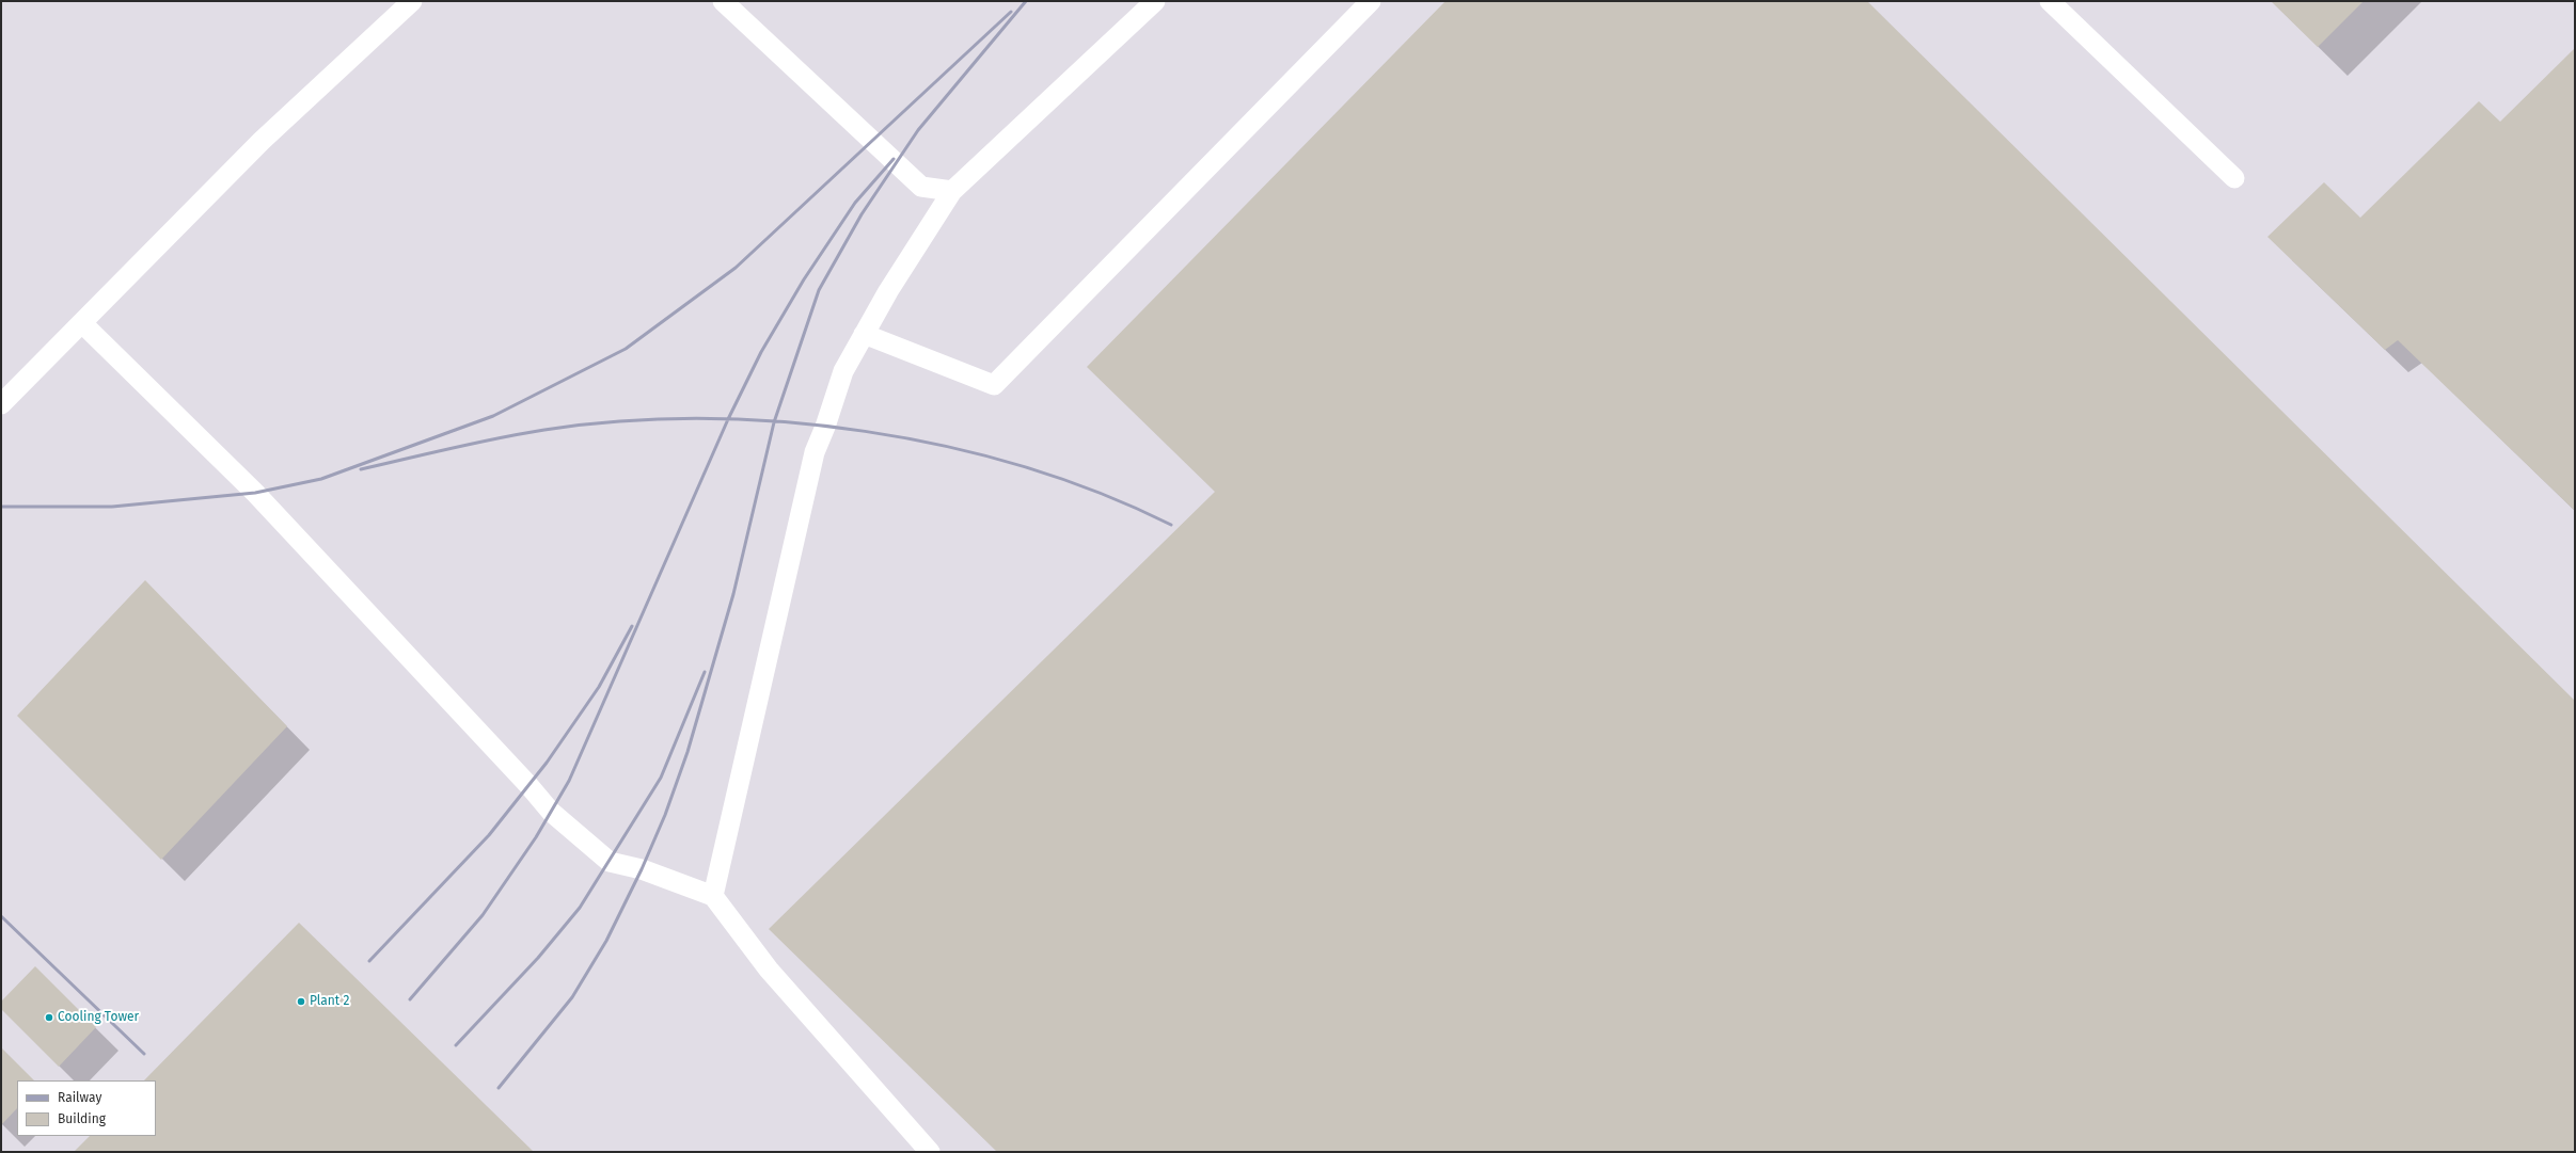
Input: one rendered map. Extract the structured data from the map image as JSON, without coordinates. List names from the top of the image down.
{
  "places": ["Plant 2", "Cooling Tower"],
  "legend": ["Railway", "Building"]
}
